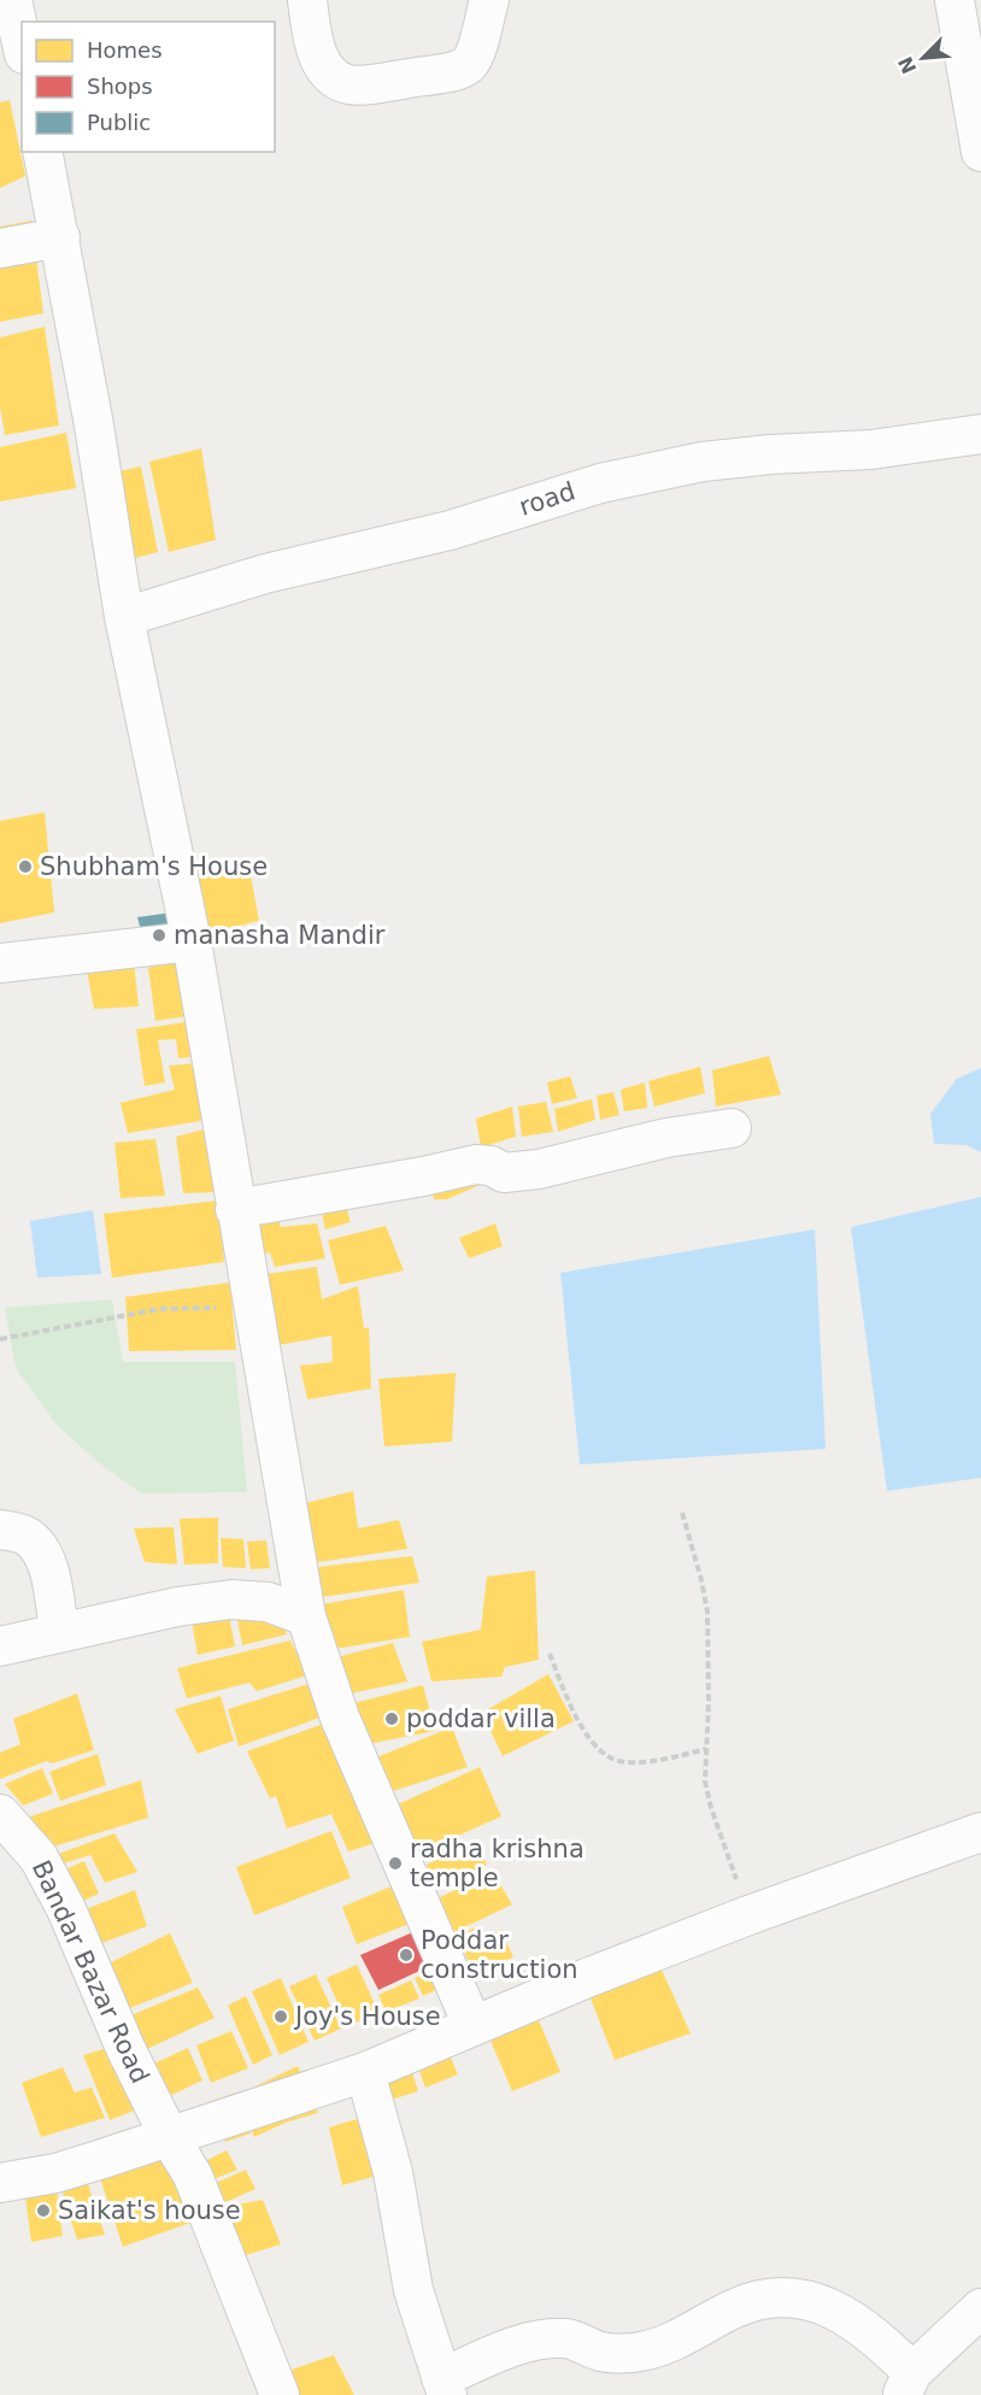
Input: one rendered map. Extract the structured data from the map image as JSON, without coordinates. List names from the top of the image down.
{
  "streets": {
    "street": ["road", "Bandar Bazar Road"]
  },
  "places": [
    "Shubham's House",
    "manasha Mandir",
    "poddar villa",
    "radha krishna temple",
    "Poddar construction",
    "Joy's House",
    "Saikat's house"
  ],
  "legend": ["Homes", "Shops", "Public"],
  "north": "bottom left"
}
